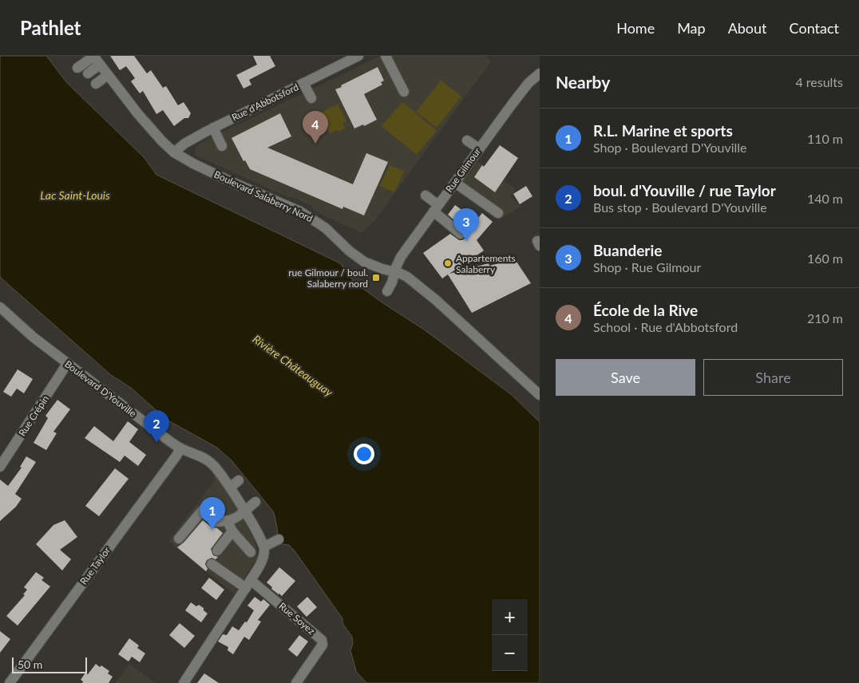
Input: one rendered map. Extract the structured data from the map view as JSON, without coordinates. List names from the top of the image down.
{
  "streets": {
    "street": [
      "Rue d'Abbotsford",
      "Rue Gilmour",
      "Boulevard Salaberry Nord",
      "Boulevard D'Youville",
      "Rue Crépin",
      "Rue Taylor",
      "Rue Soyez"
    ]
  },
  "crossings": [
    ["Rue d'Abbotsford", "Boulevard Salaberry Nord"],
    ["Rue Gilmour", "Boulevard Salaberry Nord"],
    ["Boulevard D'Youville", "Rue Crépin"],
    ["Boulevard D'Youville", "Rue Taylor"]
  ],
  "water": ["Lac Saint-Louis", "Rivière Châteauguay"],
  "places": {
    "other": ["Appartements Salaberry"],
    "transit": ["rue Gilmour / boul. Salaberry nord"]
  },
  "scale_bar": "50 m",
  "page": {
    "header": "Pathlet",
    "nav": [
      "Home",
      "Map",
      "About",
      "Contact"
    ],
    "heading": ["Nearby", "4 results"],
    "list": [
      {
        "mark": "1",
        "name": "R.L. Marine et sports",
        "note": "Shop · Boulevard D'Youville",
        "value": "110 m"
      },
      {
        "mark": "2",
        "name": "boul. d'Youville / rue Taylor",
        "note": "Bus stop · Boulevard D'Youville",
        "value": "140 m"
      },
      {
        "mark": "3",
        "name": "Buanderie",
        "note": "Shop · Rue Gilmour",
        "value": "160 m"
      },
      {
        "mark": "4",
        "name": "École de la Rive",
        "note": "School · Rue d'Abbotsford",
        "value": "210 m"
      }
    ],
    "pins": [
      "4",
      "3",
      "2",
      "1"
    ],
    "buttons": ["Save", "Share"],
    "map_buttons": ["+", "−"],
    "scale": "50 m"
  }
}
